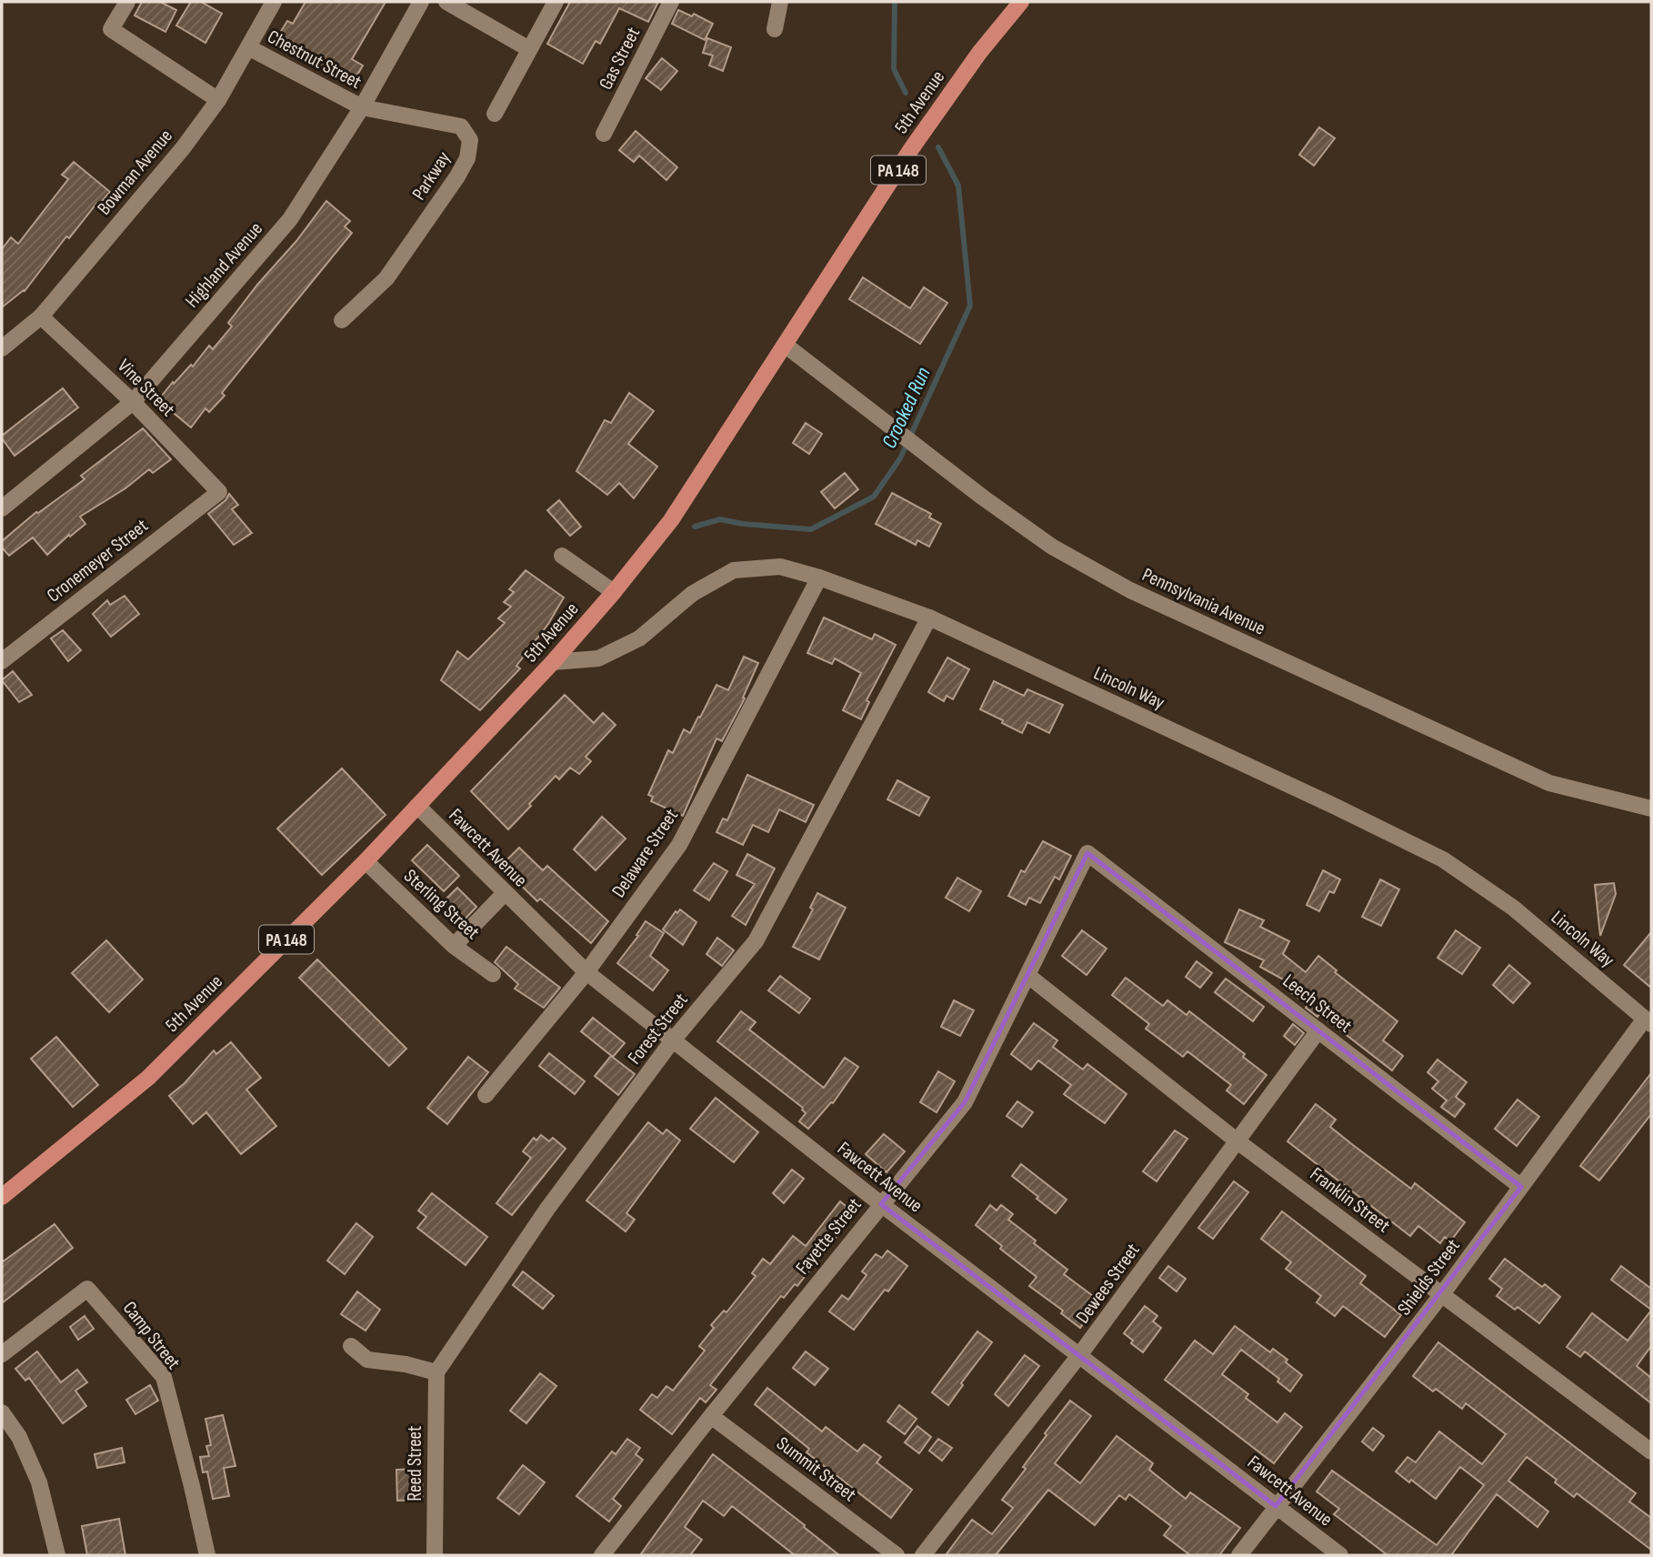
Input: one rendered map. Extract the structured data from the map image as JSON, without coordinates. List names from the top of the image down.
{
  "streets": {
    "main road": ["5th Avenue", "PA 148"],
    "street": [
      "Gas Street",
      "Chestnut Street",
      "Bowman Avenue",
      "Parkway",
      "Highland Avenue",
      "Vine Street",
      "Cronemeyer Street",
      "Pennsylvania Avenue",
      "Lincoln Way",
      "Fawcett Avenue",
      "Delaware Street",
      "Sterling Street",
      "Leech Street",
      "Forest Street",
      "Franklin Street",
      "Fayette Street",
      "Shields Street",
      "Dewees Street",
      "Camp Street",
      "Reed Street",
      "Summit Street"
    ]
  },
  "crossings": [
    ["Chestnut Street", "Bowman Avenue"],
    ["Chestnut Street", "Parkway"],
    ["Chestnut Street", "Highland Avenue"],
    ["5th Avenue", "Pennsylvania Avenue"],
    ["5th Avenue", "Lincoln Way"],
    ["5th Avenue", "Fawcett Avenue"],
    ["5th Avenue", "Sterling Street"],
    ["Bowman Avenue", "Vine Street"],
    ["Parkway", "Highland Avenue"],
    ["Highland Avenue", "Vine Street"],
    ["Vine Street", "Cronemeyer Street"],
    ["Lincoln Way", "Delaware Street"],
    ["Lincoln Way", "Forest Street"],
    ["Lincoln Way", "Shields Street"],
    ["Fawcett Avenue", "Delaware Street"],
    ["Fawcett Avenue", "Forest Street"],
    ["Fawcett Avenue", "Fayette Street"],
    ["Fawcett Avenue", "Shields Street"],
    ["Fawcett Avenue", "Dewees Street"],
    ["Leech Street", "Fayette Street"],
    ["Leech Street", "Shields Street"],
    ["Leech Street", "Dewees Street"],
    ["Forest Street", "Reed Street"],
    ["Franklin Street", "Fayette Street"],
    ["Franklin Street", "Shields Street"],
    ["Franklin Street", "Dewees Street"],
    ["Fayette Street", "Summit Street"]
  ],
  "water": ["Crooked Run"]
}
